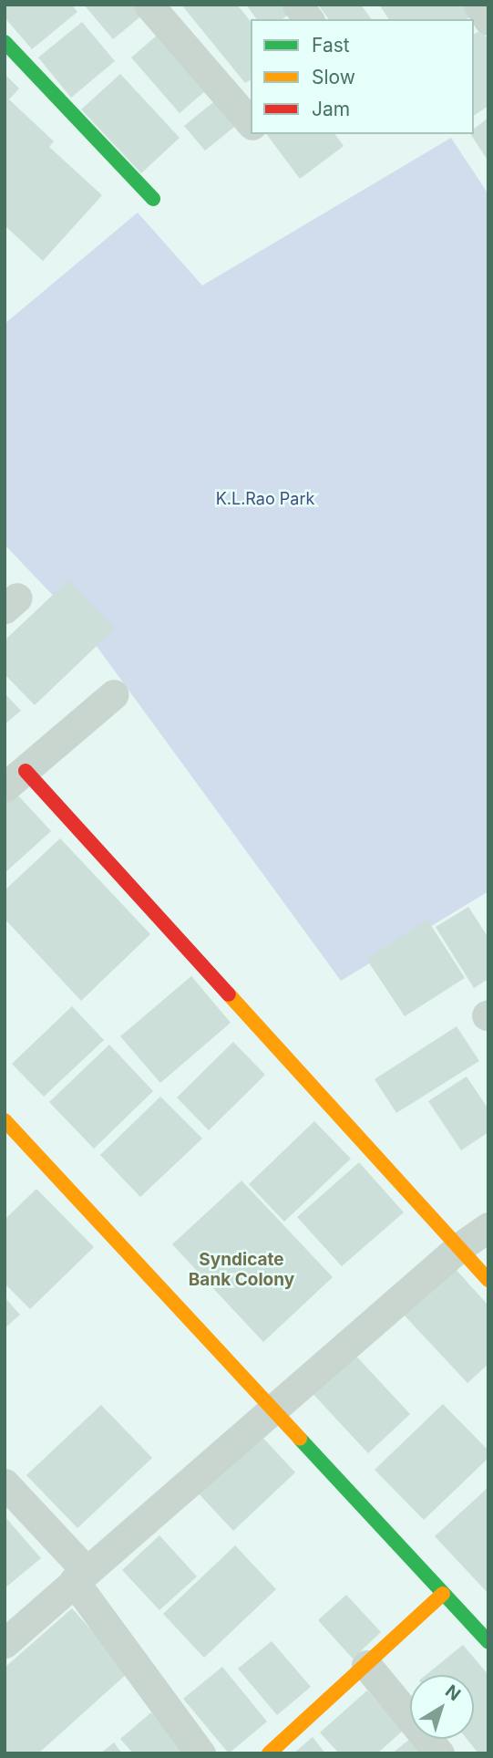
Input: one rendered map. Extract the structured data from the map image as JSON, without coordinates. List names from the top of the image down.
{
  "districts": ["Syndicate Bank Colony"],
  "parks": ["K.L.Rao Park"],
  "legend": ["Fast", "Slow", "Jam"],
  "north": "top right"
}
